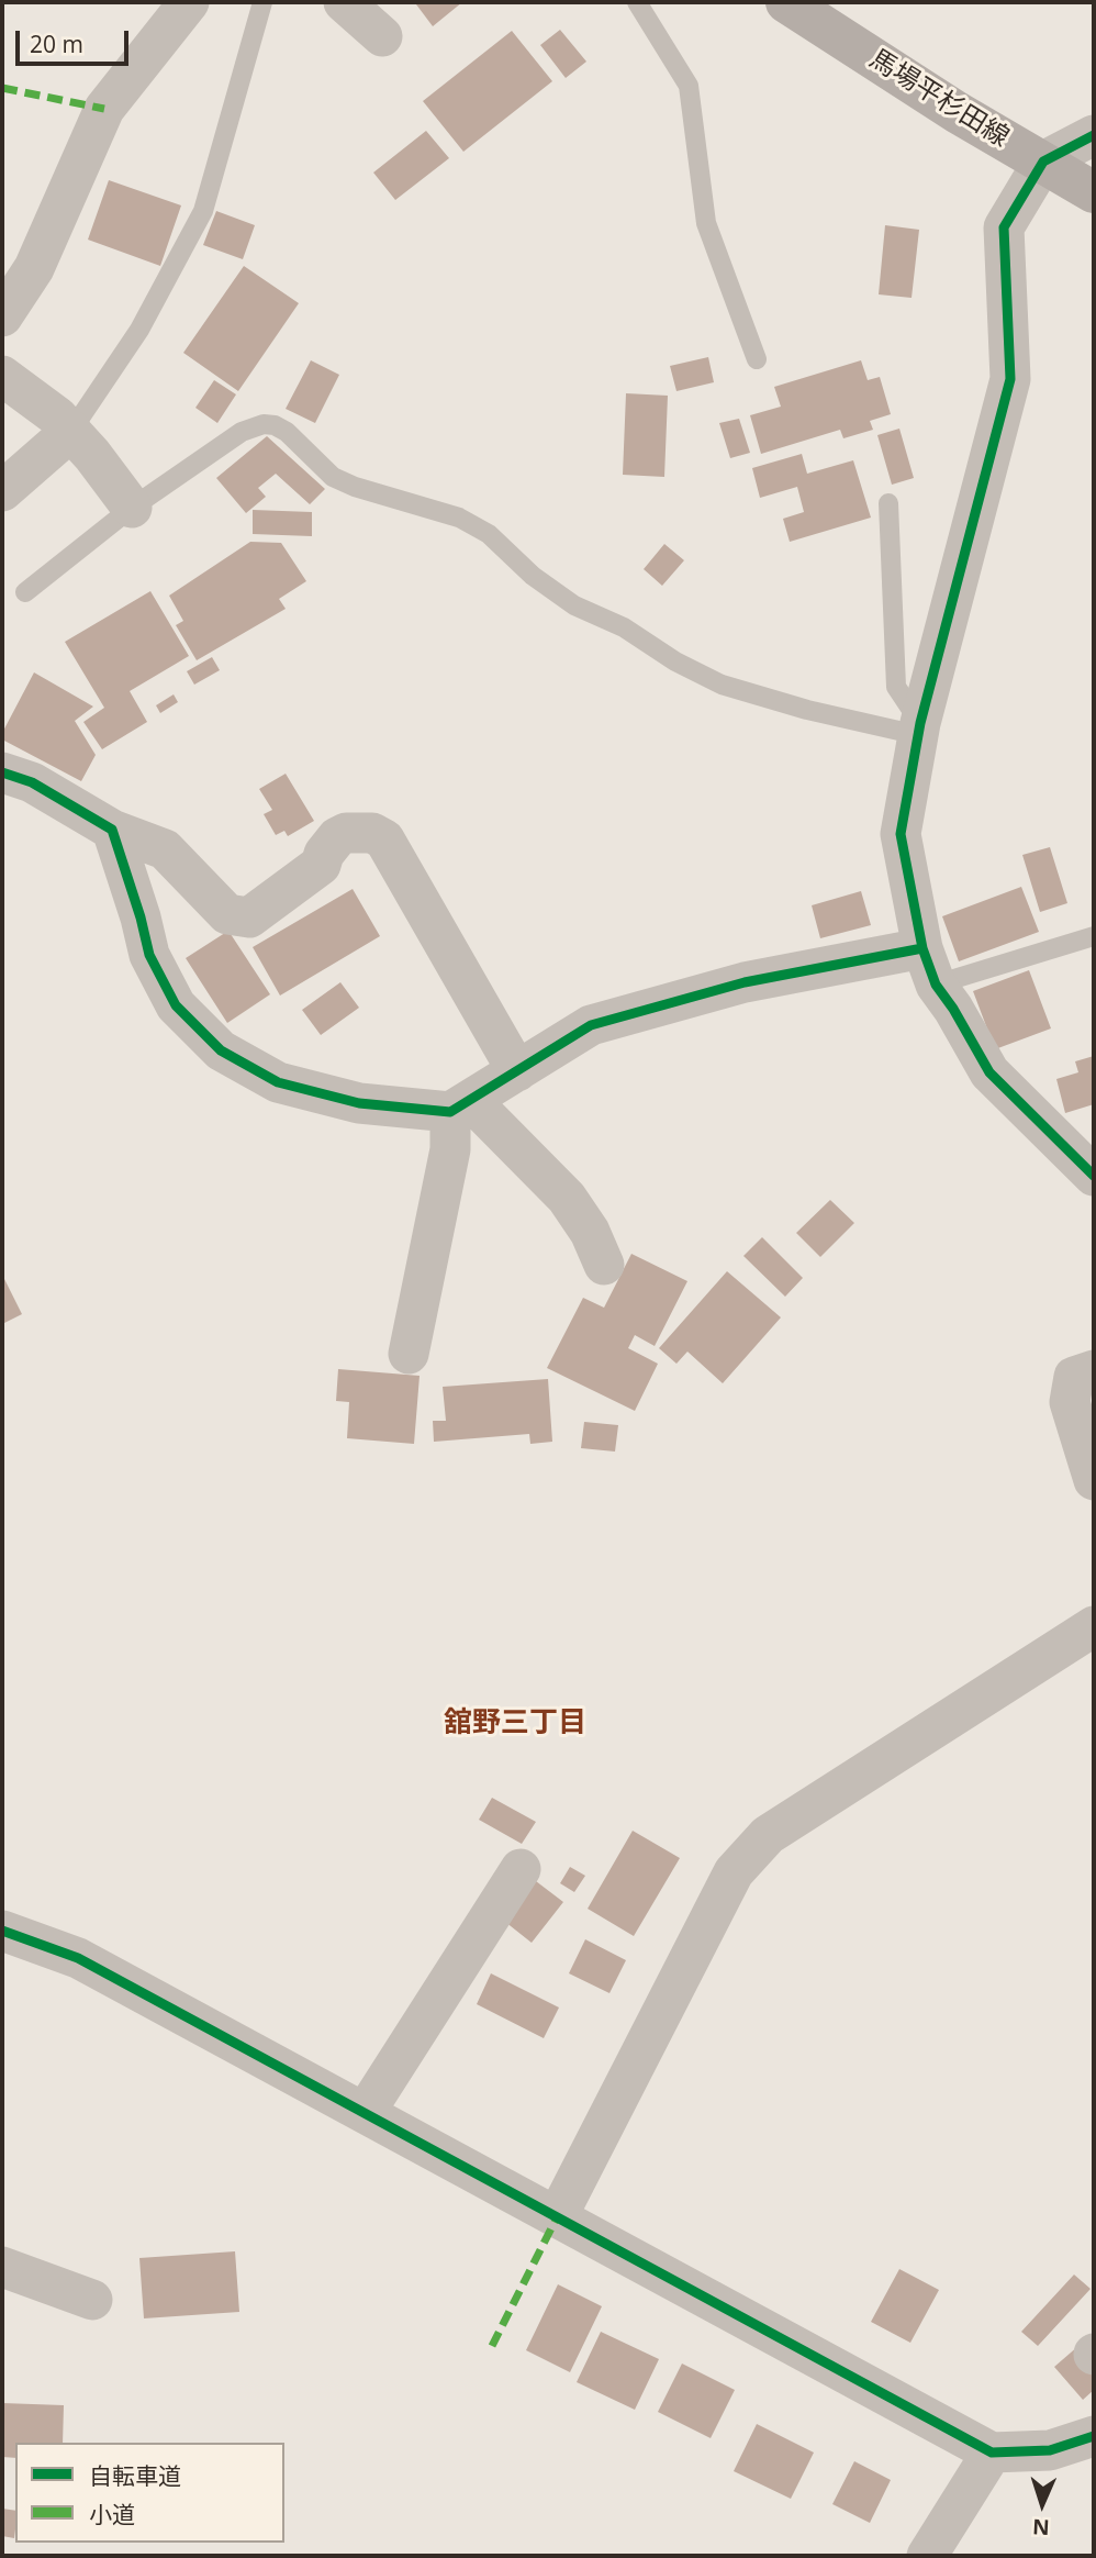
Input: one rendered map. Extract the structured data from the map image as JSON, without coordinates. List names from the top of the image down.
{
  "streets": {
    "main road": ["馬場平杉田線"]
  },
  "districts": ["舘野三丁目"],
  "legend": ["自転車道", "小道"],
  "scale_bar": "20 m",
  "north": "bottom"
}
